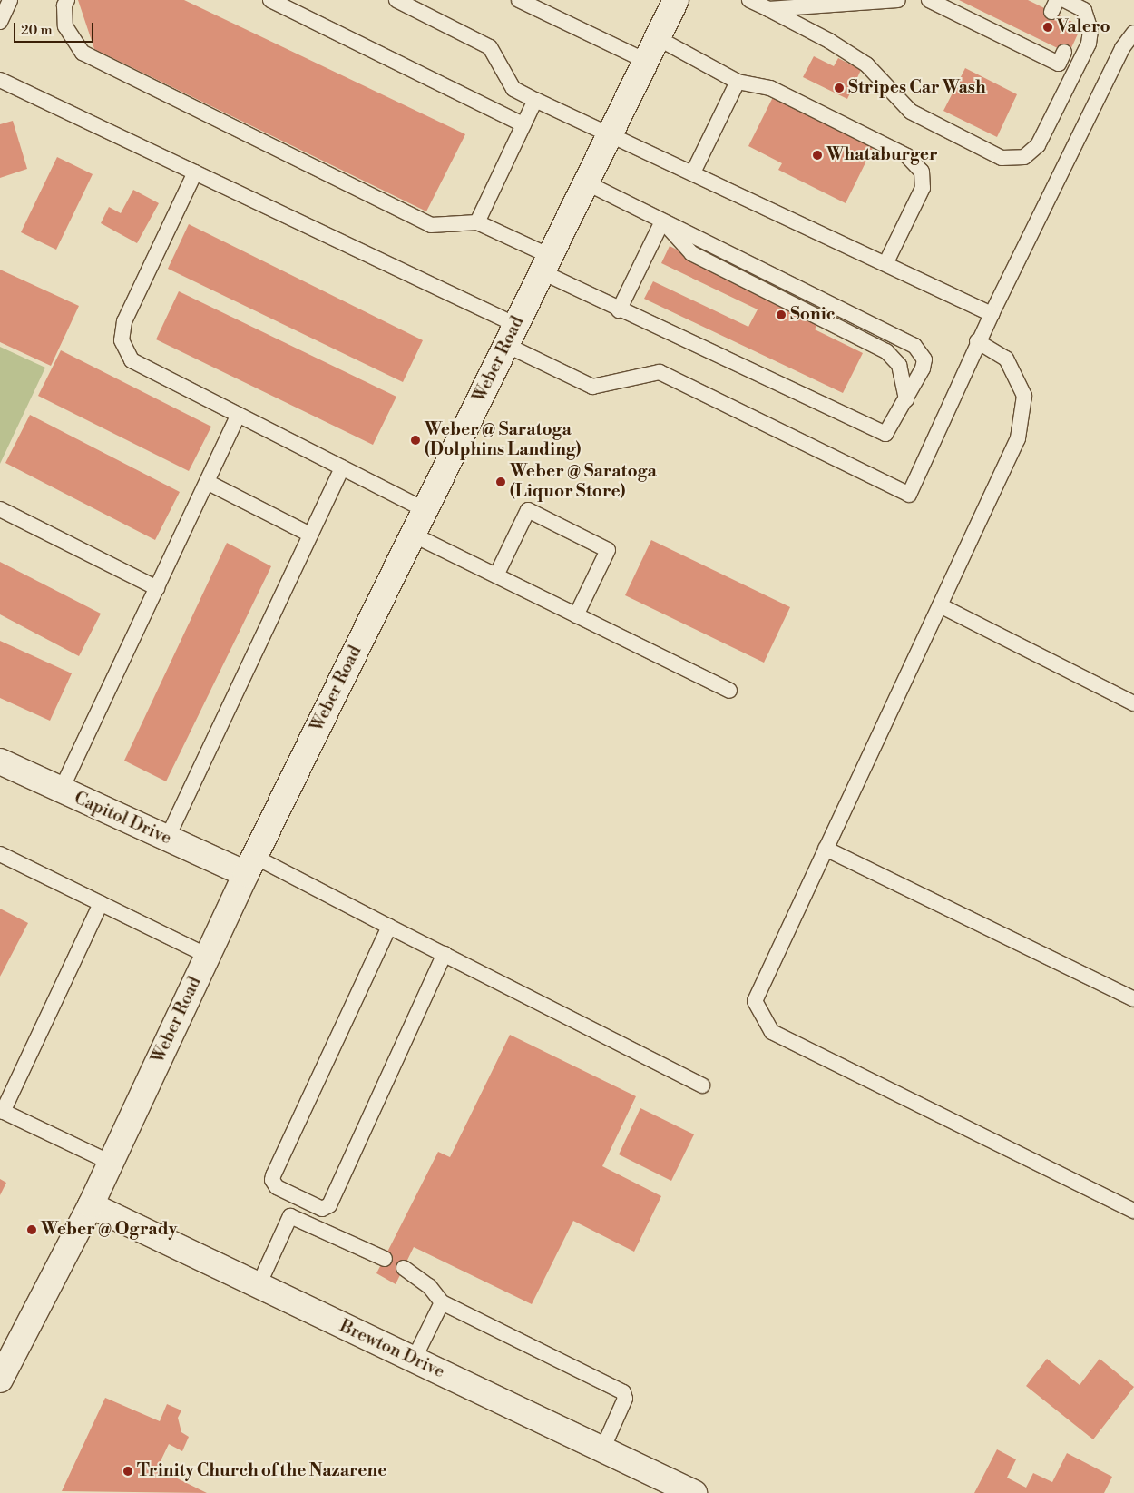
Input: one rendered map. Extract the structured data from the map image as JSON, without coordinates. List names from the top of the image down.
{
  "streets": {
    "main road": ["Weber Road", "Capitol Drive", "Brewton Drive"]
  },
  "crossings": [
    ["Weber Road", "Capitol Drive"],
    ["Weber Road", "Brewton Drive"]
  ],
  "places": [
    "Valero",
    "Stripes Car Wash",
    "Whataburger",
    "Sonic",
    "Weber @ Saratoga (Dolphins Landing)",
    "Weber @ Saratoga (Liquor Store)",
    "Weber @ Ogrady",
    "Trinity Church of the Nazarene"
  ],
  "scale_bar": "20 m"
}
